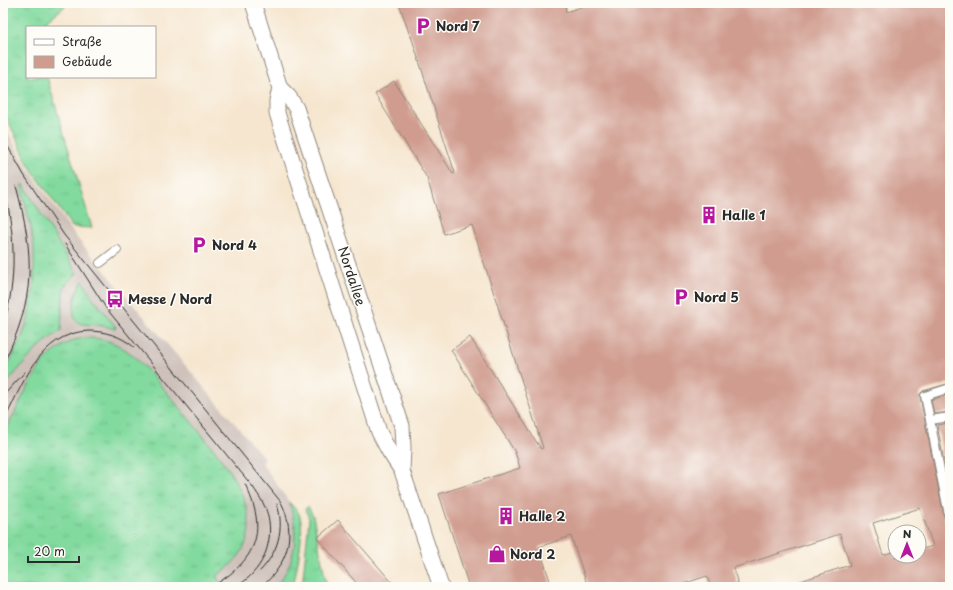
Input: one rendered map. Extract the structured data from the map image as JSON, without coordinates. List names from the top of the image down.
{
  "streets": {
    "street": ["Nordallee"]
  },
  "places": {
    "parking": ["Nord 7", "Nord 4", "Nord 5"],
    "building": ["Halle 1", "Halle 2"],
    "bus stop": ["Messe / Nord"],
    "shop": ["Nord 2"]
  },
  "legend": ["Straße", "Gebäude"],
  "scale_bar": "20 m",
  "north": "top"
}
